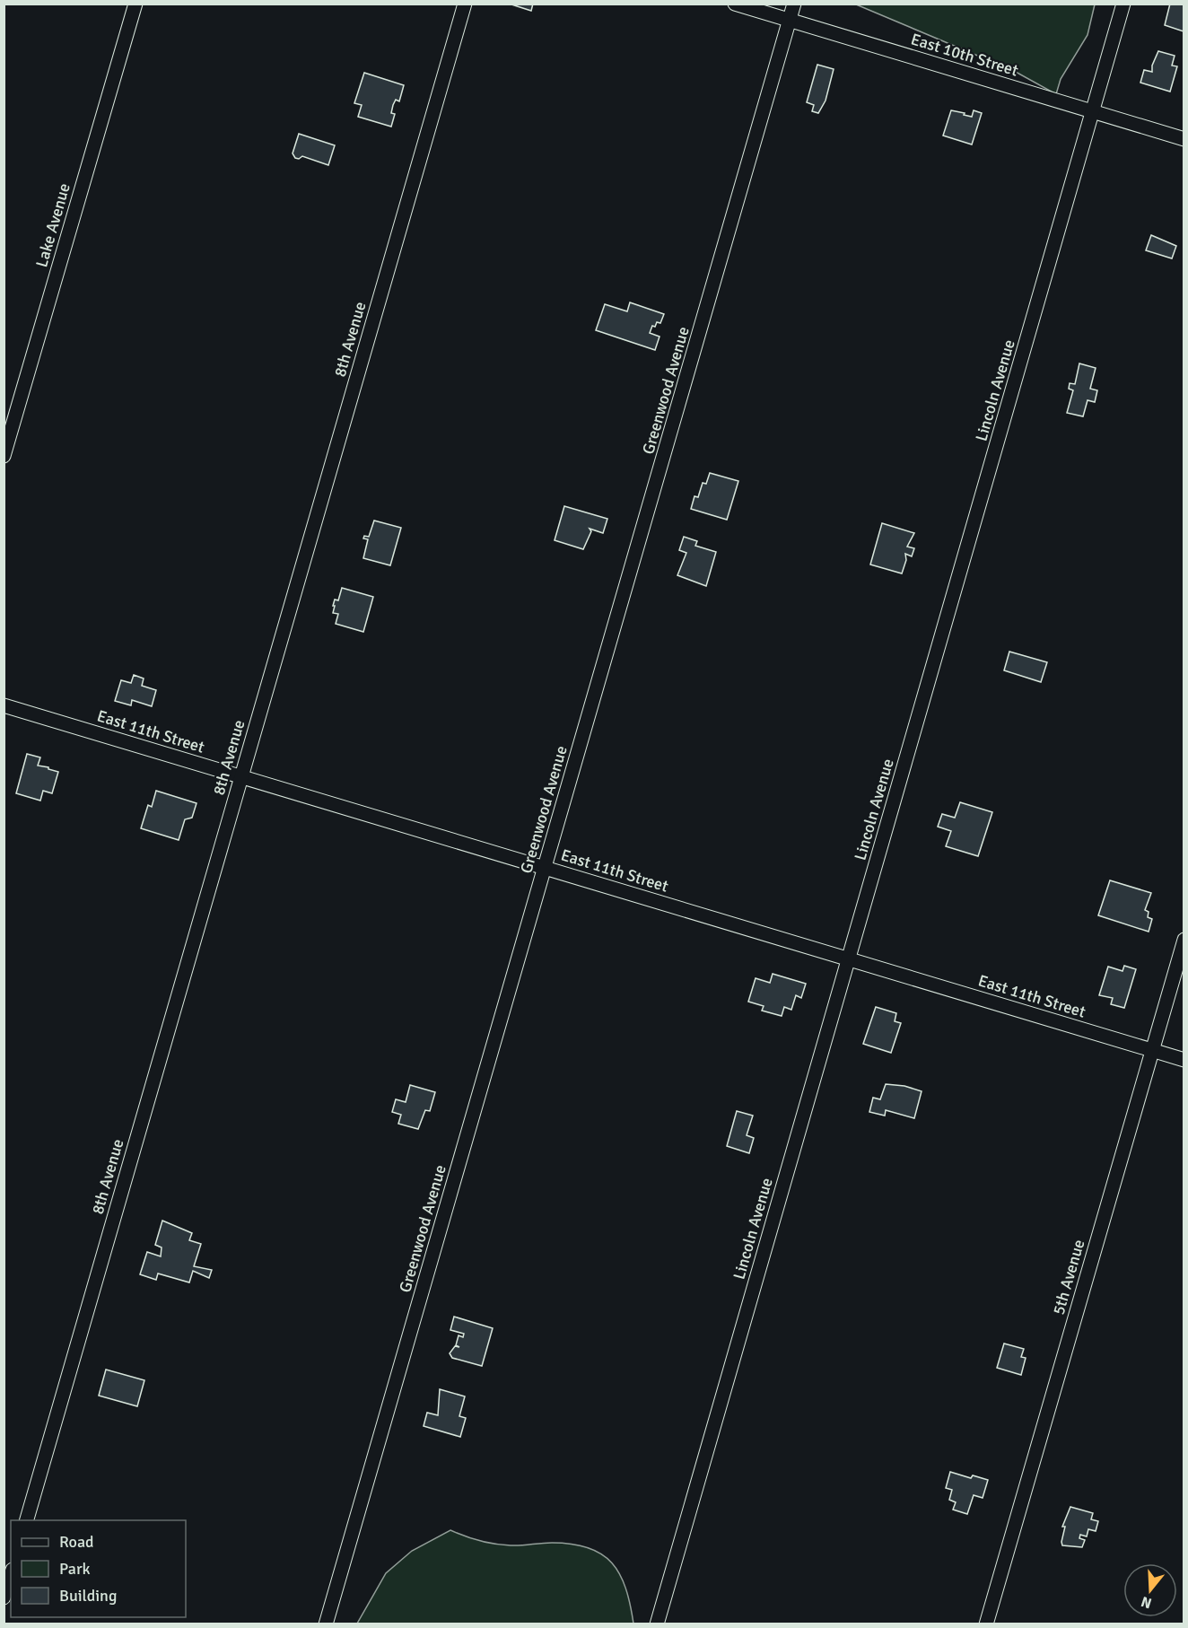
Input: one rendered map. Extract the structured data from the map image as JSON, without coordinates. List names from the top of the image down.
{
  "streets": {
    "street": [
      "East 10th Street",
      "Lake Avenue",
      "8th Avenue",
      "Greenwood Avenue",
      "Lincoln Avenue",
      "East 11th Street",
      "5th Avenue"
    ]
  },
  "crossings": [
    ["East 10th Street", "Greenwood Avenue"],
    ["East 10th Street", "Lincoln Avenue"],
    ["8th Avenue", "East 11th Street"],
    ["Greenwood Avenue", "East 11th Street"],
    ["Lincoln Avenue", "East 11th Street"],
    ["East 11th Street", "5th Avenue"]
  ],
  "legend": ["Road", "Park", "Building"],
  "north": "bottom"
}
